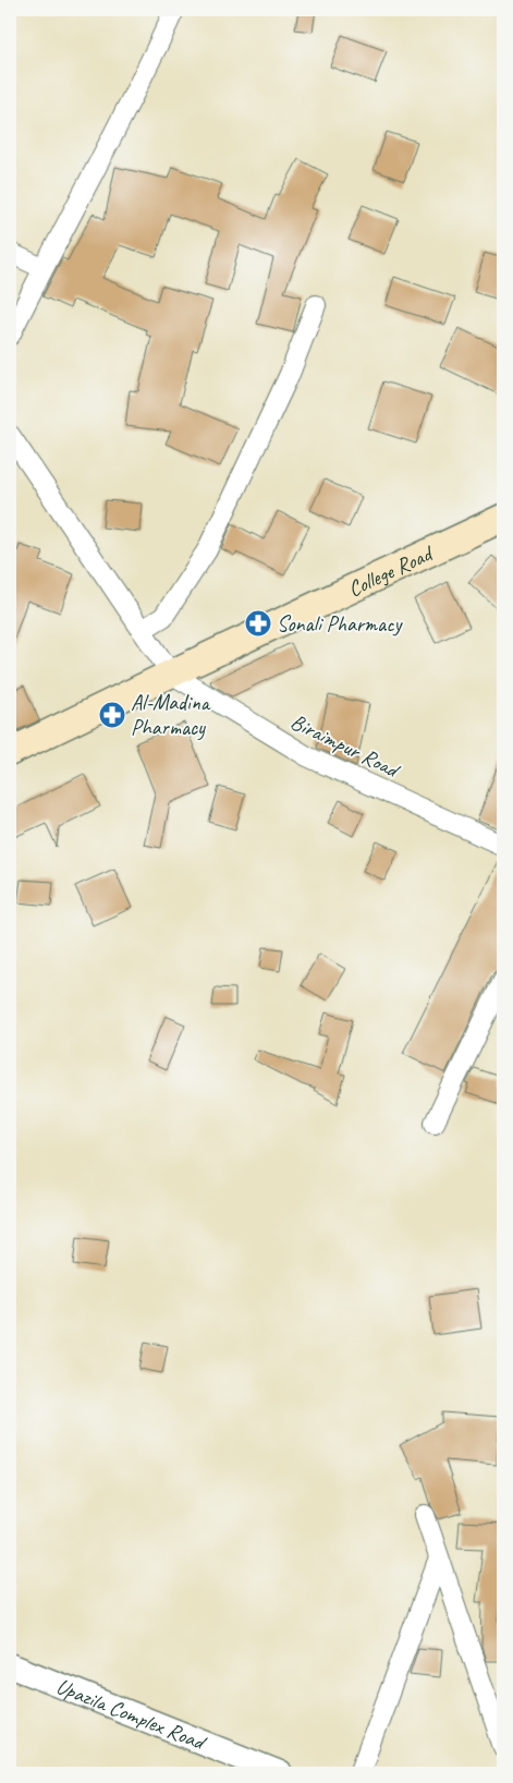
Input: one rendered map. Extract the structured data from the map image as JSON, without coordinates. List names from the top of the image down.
{
  "streets": {
    "main road": ["College Road"],
    "street": ["Biraimpur Road", "Upazila Complex Road"]
  },
  "crossings": [
    ["College Road", "Biraimpur Road"]
  ],
  "places": {
    "pharmacy": ["Sonali Pharmacy", "Al-Madina Pharmacy"]
  }
}
